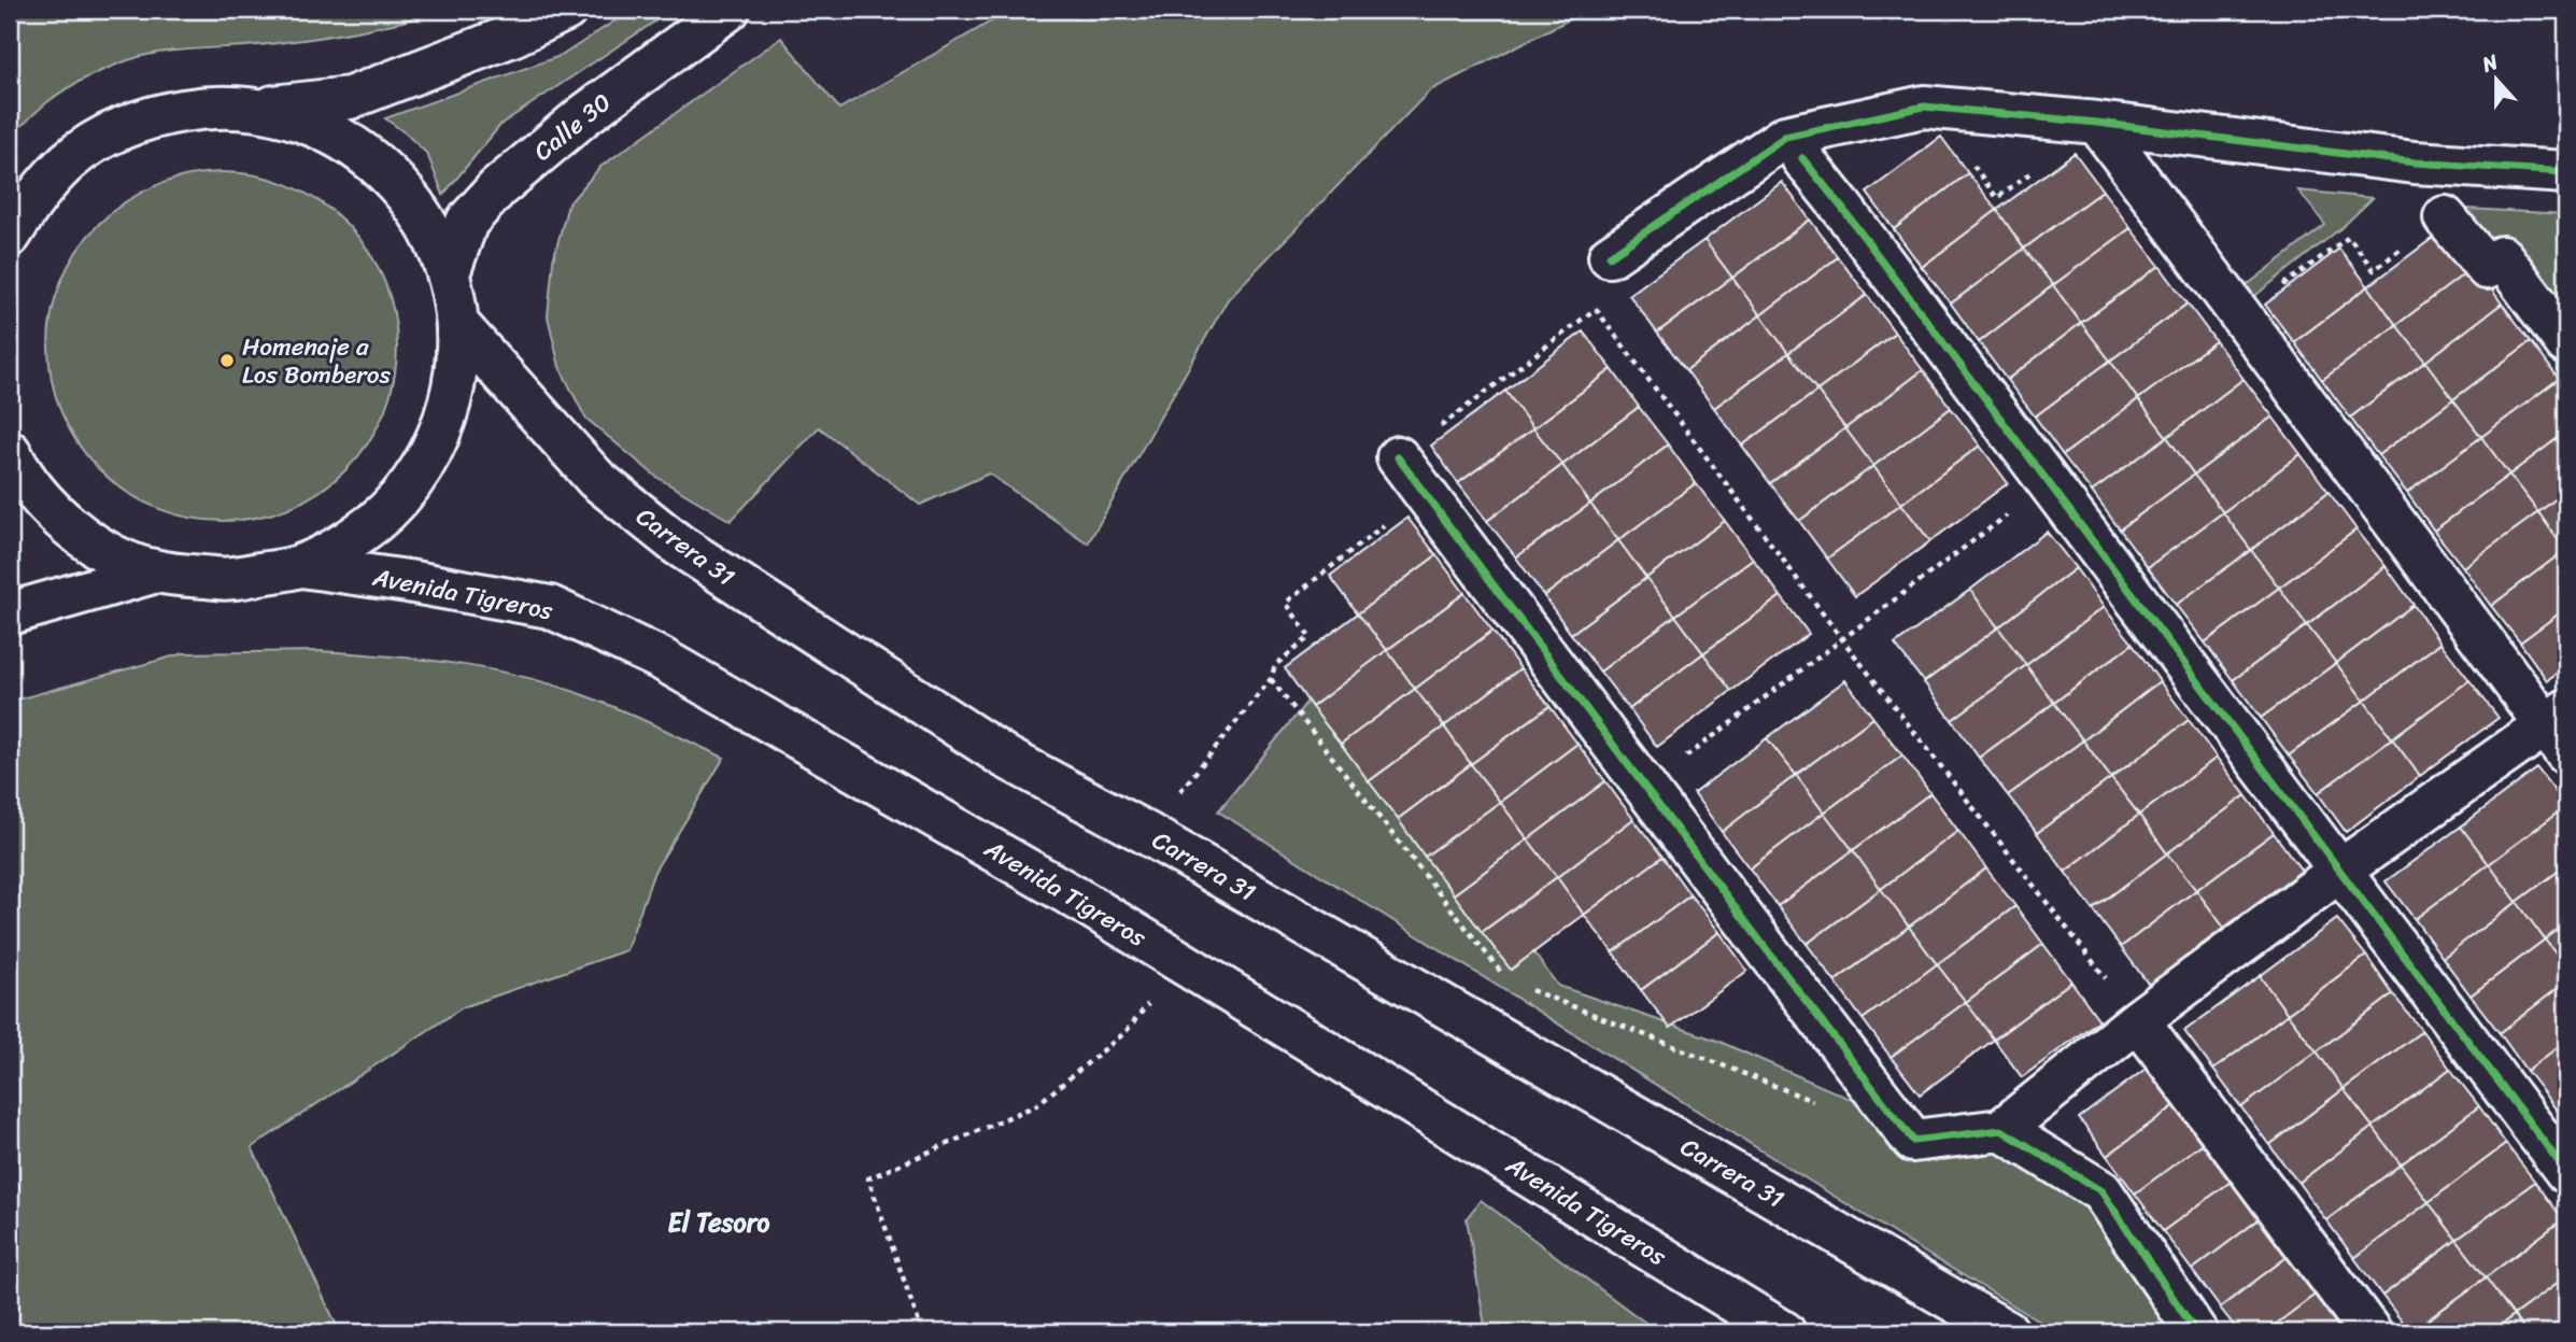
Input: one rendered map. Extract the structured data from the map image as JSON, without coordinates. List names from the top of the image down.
{
  "streets": {
    "main road": ["Calle 30", "Carrera 31", "Avenida Tigreros"]
  },
  "districts": ["El Tesoro"],
  "places": ["Homenaje a Los Bomberos"],
  "north": "top"
}
